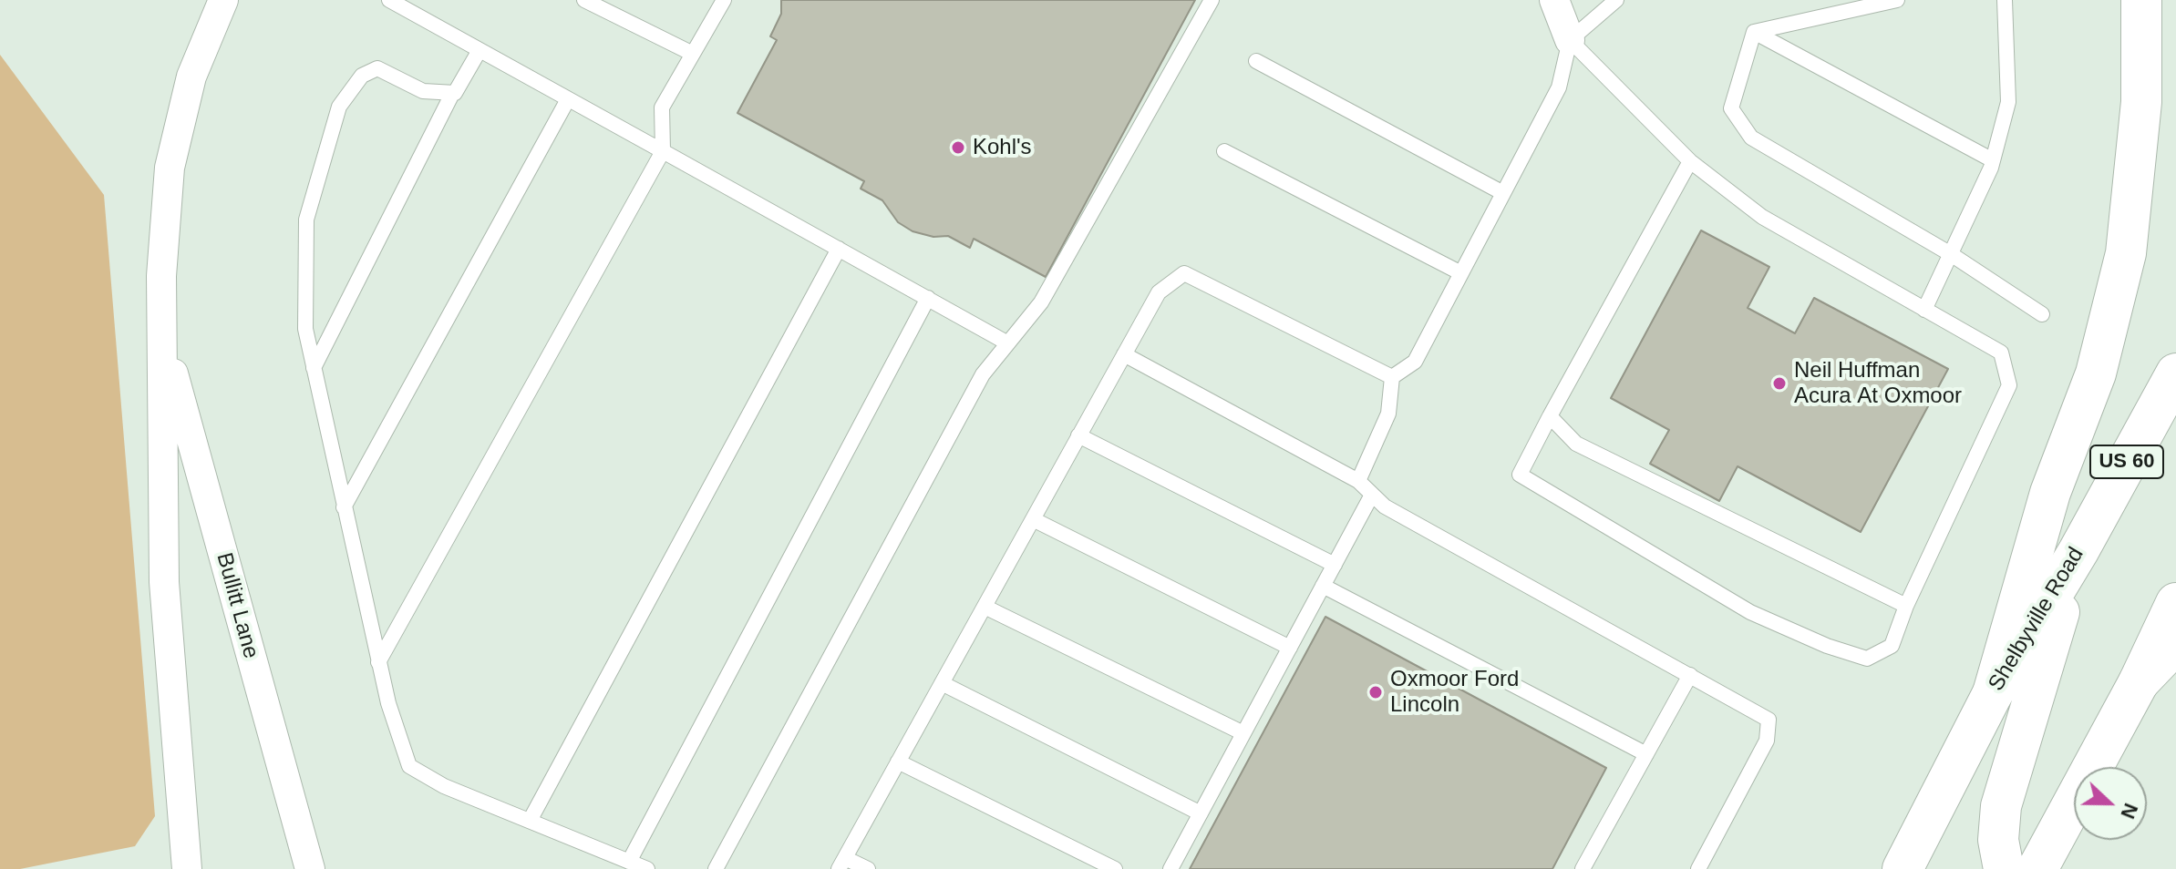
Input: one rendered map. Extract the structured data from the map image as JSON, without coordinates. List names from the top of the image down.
{
  "streets": {
    "main road": ["US 60", "Shelbyville Road"],
    "street": ["Bullitt Lane"]
  },
  "places": ["Kohl's", "Neil Huffman Acura At Oxmoor", "Oxmoor Ford Lincoln"],
  "north": "right"
}
